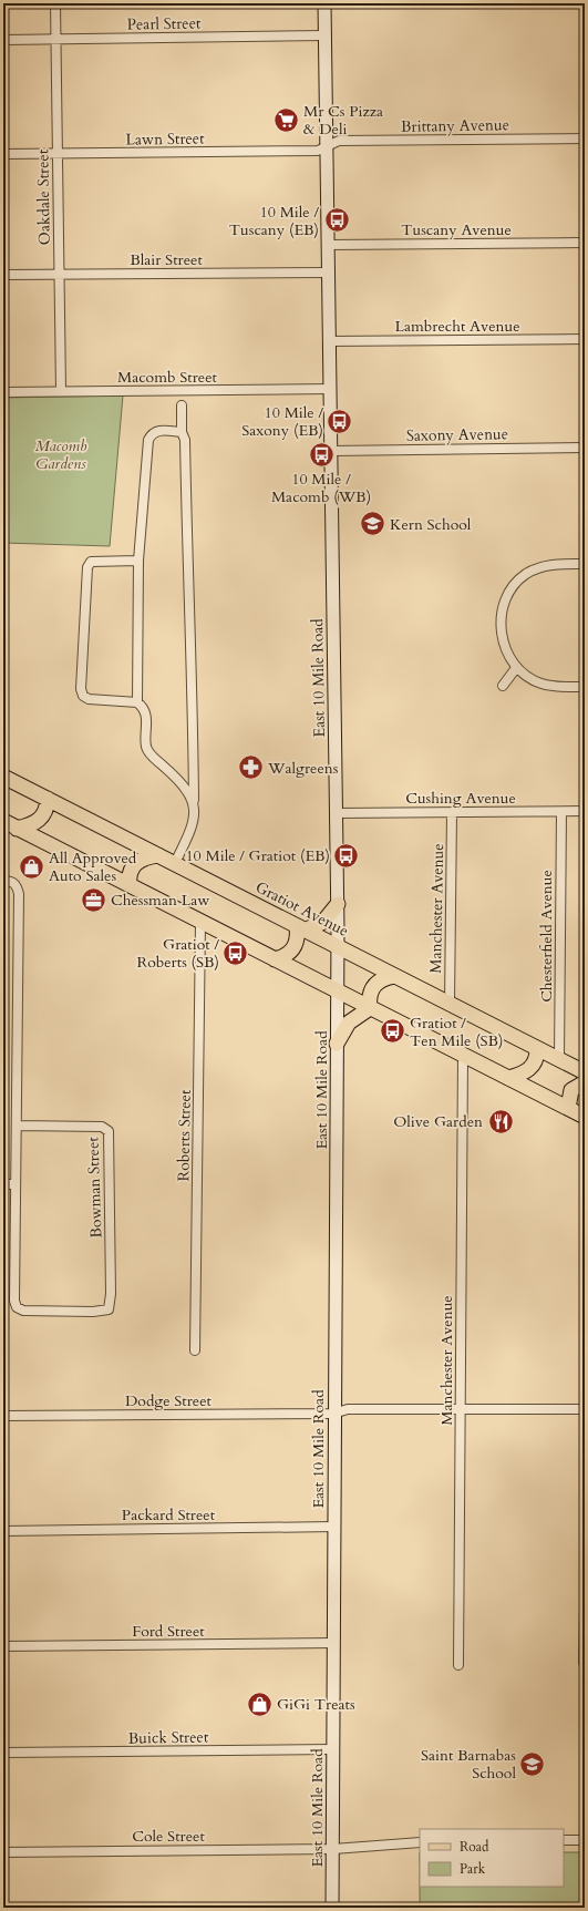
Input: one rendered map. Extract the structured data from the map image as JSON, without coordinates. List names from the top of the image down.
{
  "streets": {
    "main road": ["East 10 Mile Road", "Gratiot Avenue"],
    "street": [
      "Pearl Street",
      "Brittany Avenue",
      "Lawn Street",
      "Oakdale Street",
      "Tuscany Avenue",
      "Blair Street",
      "Lambrecht Avenue",
      "Macomb Street",
      "Saxony Avenue",
      "Cushing Avenue",
      "Manchester Avenue",
      "Chesterfield Avenue",
      "Roberts Street",
      "Bowman Street",
      "Dodge Street",
      "Packard Street",
      "Ford Street",
      "Buick Street",
      "Cole Street"
    ]
  },
  "crossings": [
    ["Pearl Street", "Oakdale Street"],
    ["Brittany Avenue", "Lawn Street"],
    ["Lawn Street", "Oakdale Street"],
    ["Oakdale Street", "Blair Street"],
    ["Oakdale Street", "Macomb Street"],
    ["Tuscany Avenue", "East 10 Mile Road"],
    ["Blair Street", "East 10 Mile Road"],
    ["Lambrecht Avenue", "East 10 Mile Road"],
    ["Macomb Street", "East 10 Mile Road"],
    ["Saxony Avenue", "East 10 Mile Road"],
    ["East 10 Mile Road", "Cushing Avenue"],
    ["East 10 Mile Road", "Gratiot Avenue"],
    ["East 10 Mile Road", "Dodge Street"],
    ["East 10 Mile Road", "Packard Street"],
    ["East 10 Mile Road", "Ford Street"],
    ["East 10 Mile Road", "Buick Street"],
    ["East 10 Mile Road", "Cole Street"],
    ["Cushing Avenue", "Manchester Avenue"],
    ["Cushing Avenue", "Chesterfield Avenue"],
    ["Gratiot Avenue", "Manchester Avenue"],
    ["Gratiot Avenue", "Chesterfield Avenue"],
    ["Manchester Avenue", "Dodge Street"]
  ],
  "parks": ["Macomb Gardens"],
  "places": {
    "supermarket": ["Mr Cs Pizza & Deli"],
    "bus stop": [
      "10 Mile / Tuscany (EB)",
      "10 Mile / Saxony (EB)",
      "10 Mile / Macomb (WB)",
      "10 Mile / Gratiot (EB)",
      "Gratiot / Roberts (SB)",
      "Gratiot / Ten Mile (SB)"
    ],
    "school or university": ["Kern School", "Saint Barnabas School"],
    "pharmacy": ["Walgreens"],
    "shop": ["All Approved Auto Sales", "GiGi Treats"],
    "office": ["Chessman Law"],
    "restaurant": ["Olive Garden"]
  },
  "legend": ["Road", "Park"]
}
